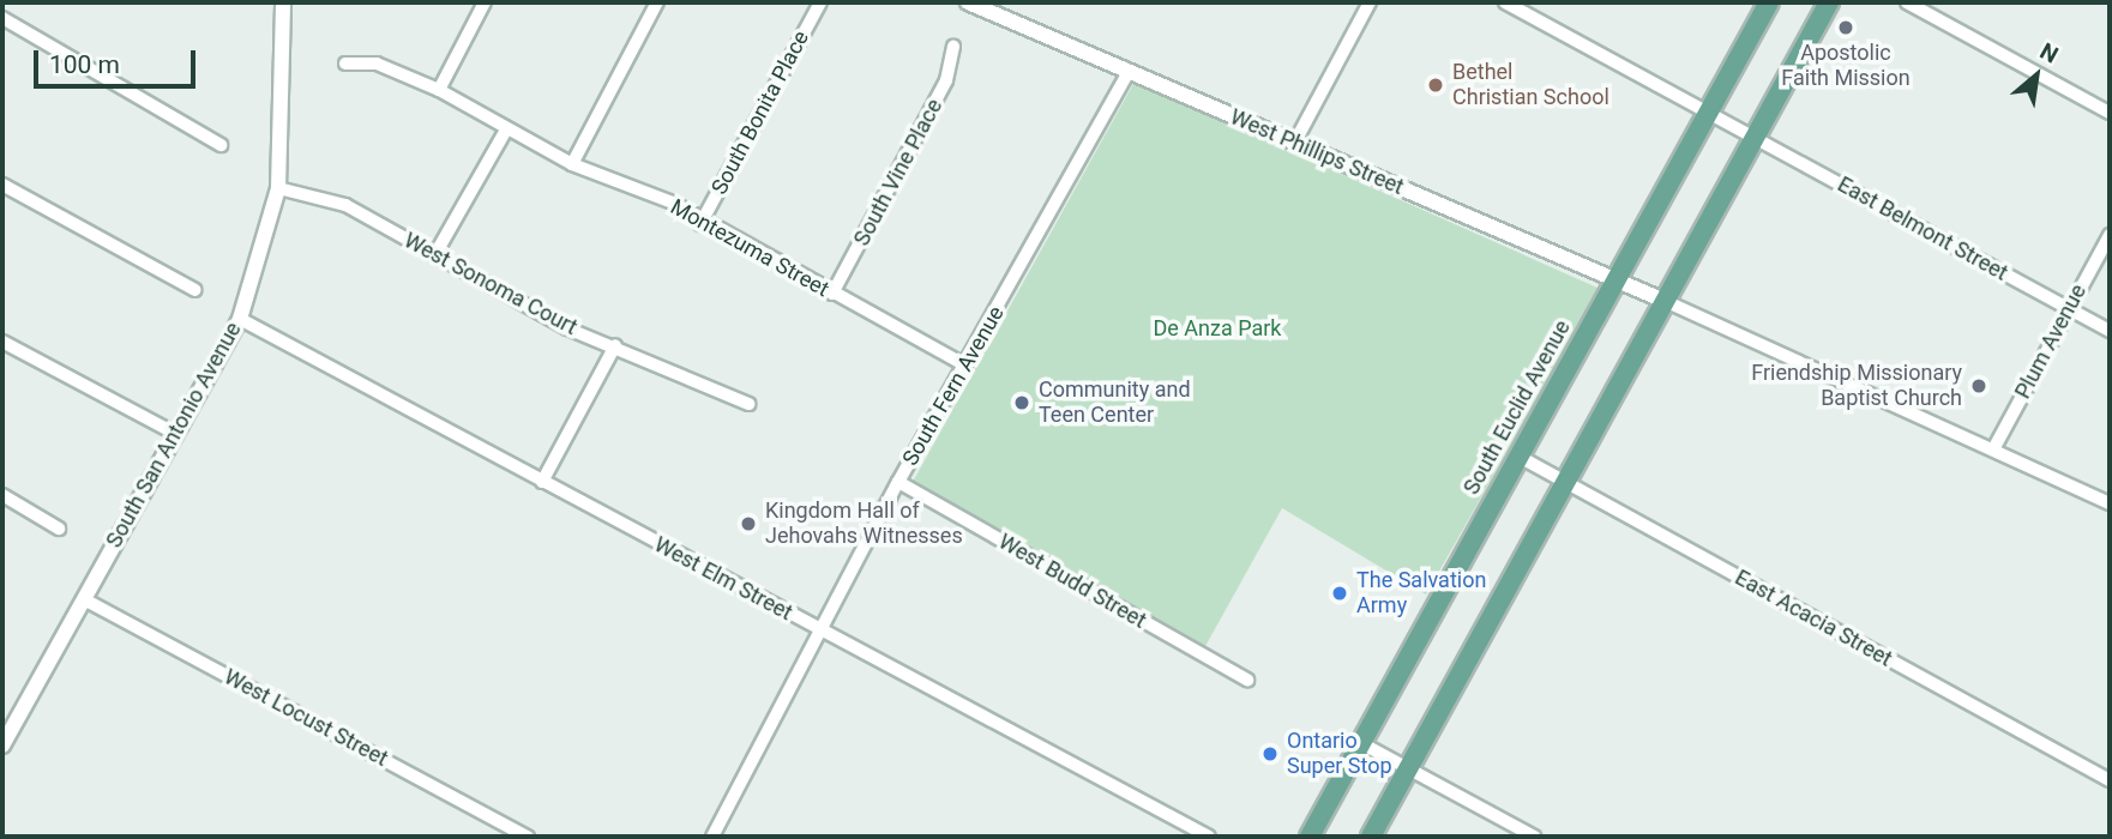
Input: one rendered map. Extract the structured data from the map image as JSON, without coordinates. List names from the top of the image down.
{
  "streets": {
    "main road": ["South Euclid Avenue"],
    "street": [
      "South Bonita Place",
      "West Phillips Street",
      "South Vine Place",
      "East Belmont Street",
      "Montezuma Street",
      "West Sonoma Court",
      "Plum Avenue",
      "South Fern Avenue",
      "South San Antonio Avenue",
      "West Elm Street",
      "West Budd Street",
      "East Acacia Street",
      "West Locust Street"
    ]
  },
  "crossings": [
    ["South Bonita Place", "Montezuma Street"],
    ["West Phillips Street", "South Fern Avenue"],
    ["West Phillips Street", "South Euclid Avenue"],
    ["South Vine Place", "Montezuma Street"],
    ["East Belmont Street", "Plum Avenue"],
    ["East Belmont Street", "South Euclid Avenue"],
    ["Montezuma Street", "South Fern Avenue"],
    ["West Sonoma Court", "South San Antonio Avenue"],
    ["South Fern Avenue", "West Elm Street"],
    ["South Fern Avenue", "West Budd Street"],
    ["South Euclid Avenue", "East Acacia Street"],
    ["South San Antonio Avenue", "West Elm Street"],
    ["South San Antonio Avenue", "West Locust Street"]
  ],
  "parks": ["De Anza Park"],
  "places": [
    "Apostolic Faith Mission",
    "Bethel Christian School",
    "Friendship Missionary Baptist Church",
    "Community and Teen Center",
    "Kingdom Hall of Jehovahs Witnesses",
    "The Salvation Army",
    "Ontario Super Stop"
  ],
  "scale_bar": "100 m",
  "north": "top right"
}
